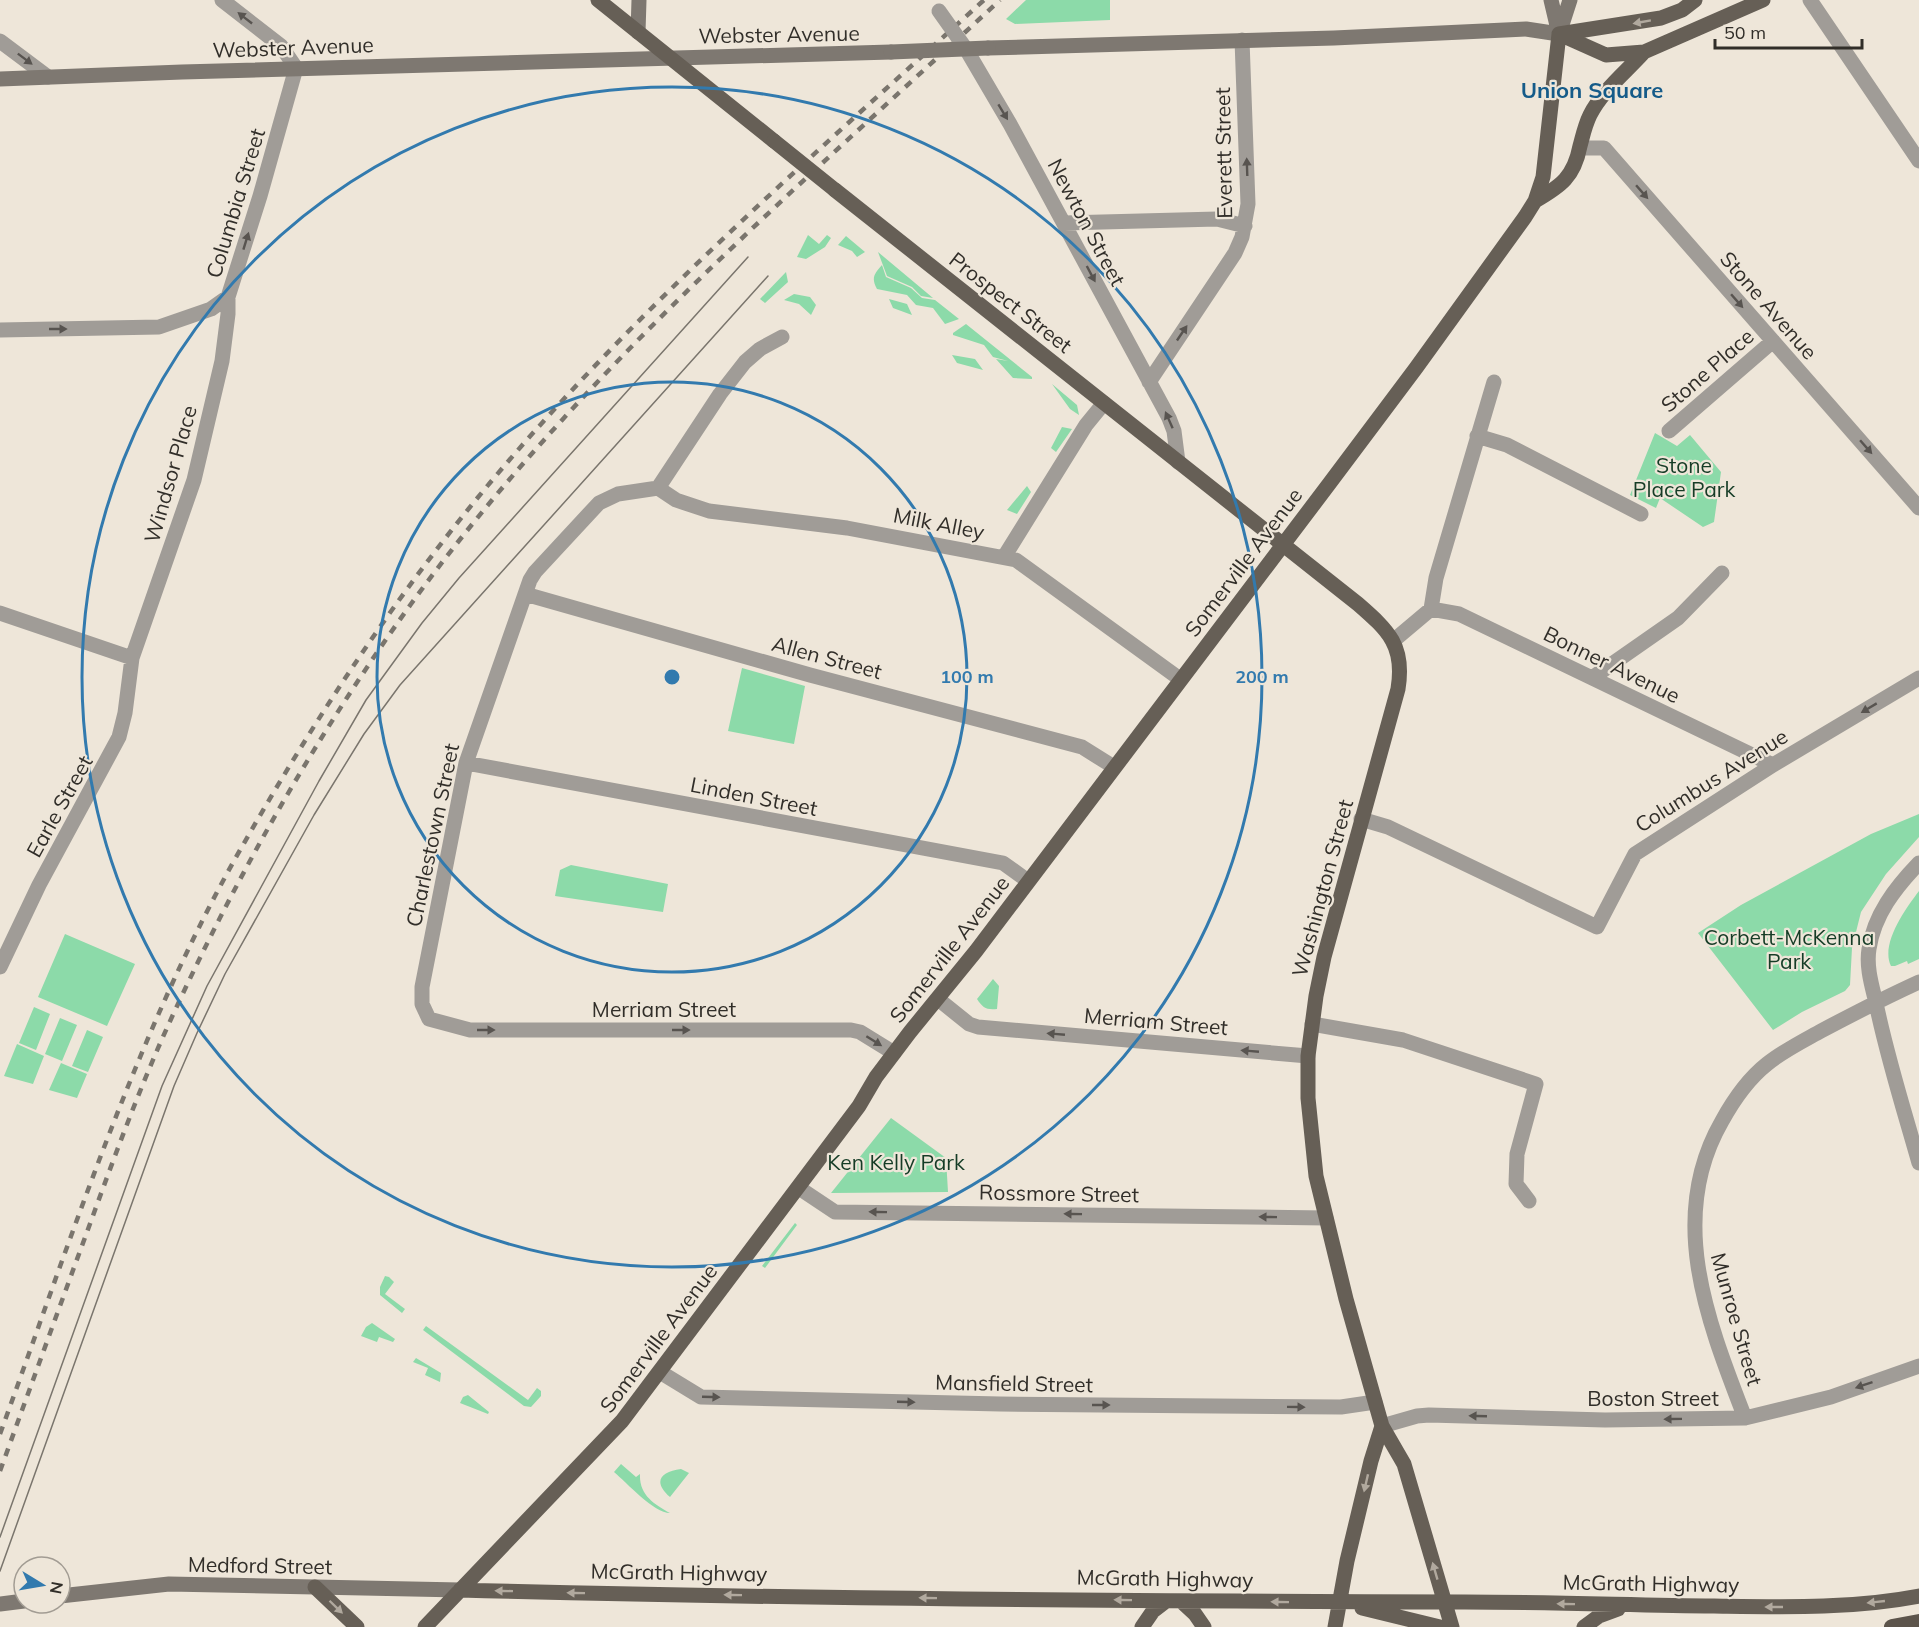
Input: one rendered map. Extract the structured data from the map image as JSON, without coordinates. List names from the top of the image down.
{
  "streets": {
    "main road": [
      "Webster Avenue",
      "Prospect Street",
      "Somerville Avenue",
      "Washington Street",
      "Medford Street",
      "McGrath Highway"
    ],
    "street": [
      "Everett Street",
      "Columbia Street",
      "Newton Street",
      "Stone Avenue",
      "Stone Place",
      "Windsor Place",
      "Milk Alley",
      "Allen Street",
      "Bonner Avenue",
      "Columbus Avenue",
      "Linden Street",
      "Earle Street",
      "Charlestown Street",
      "Merriam Street",
      "Rossmore Street",
      "Munroe Street",
      "Mansfield Street",
      "Boston Street"
    ]
  },
  "crossings": [
    ["Webster Avenue", "Everett Street"],
    ["Webster Avenue", "Columbia Street"],
    ["Webster Avenue", "Newton Street"],
    ["Webster Avenue", "Prospect Street"],
    ["Everett Street", "Newton Street"],
    ["Columbia Street", "Windsor Place"],
    ["Newton Street", "Prospect Street"],
    ["Prospect Street", "Somerville Avenue"],
    ["Prospect Street", "Washington Street"],
    ["Stone Avenue", "Stone Place"],
    ["Windsor Place", "Earle Street"],
    ["Milk Alley", "Somerville Avenue"],
    ["Milk Alley", "Charlestown Street"],
    ["Somerville Avenue", "Allen Street"],
    ["Somerville Avenue", "Linden Street"],
    ["Somerville Avenue", "Merriam Street"],
    ["Somerville Avenue", "Rossmore Street"],
    ["Somerville Avenue", "Mansfield Street"],
    ["Somerville Avenue", "Medford Street"],
    ["Somerville Avenue", "McGrath Highway"],
    ["Allen Street", "Charlestown Street"],
    ["Bonner Avenue", "Columbus Avenue"],
    ["Columbus Avenue", "Washington Street"],
    ["Linden Street", "Charlestown Street"],
    ["Charlestown Street", "Merriam Street"],
    ["Washington Street", "Merriam Street"],
    ["Washington Street", "Rossmore Street"],
    ["Washington Street", "Mansfield Street"],
    ["Washington Street", "Boston Street"],
    ["Washington Street", "McGrath Highway"],
    ["Munroe Street", "Boston Street"],
    ["Medford Street", "McGrath Highway"]
  ],
  "one_way": [
    "Everett Street",
    "Columbia Street",
    "Stone Avenue",
    "Rossmore Street",
    "Mansfield Street",
    "Boston Street",
    "McGrath Highway"
  ],
  "districts": ["Union Square"],
  "parks": ["Stone Place Park", "Corbett-McKenna Park", "Ken Kelly Park"],
  "scale_bar": "50 m",
  "north": "right",
  "rings": ["100 m", "200 m"]
}
